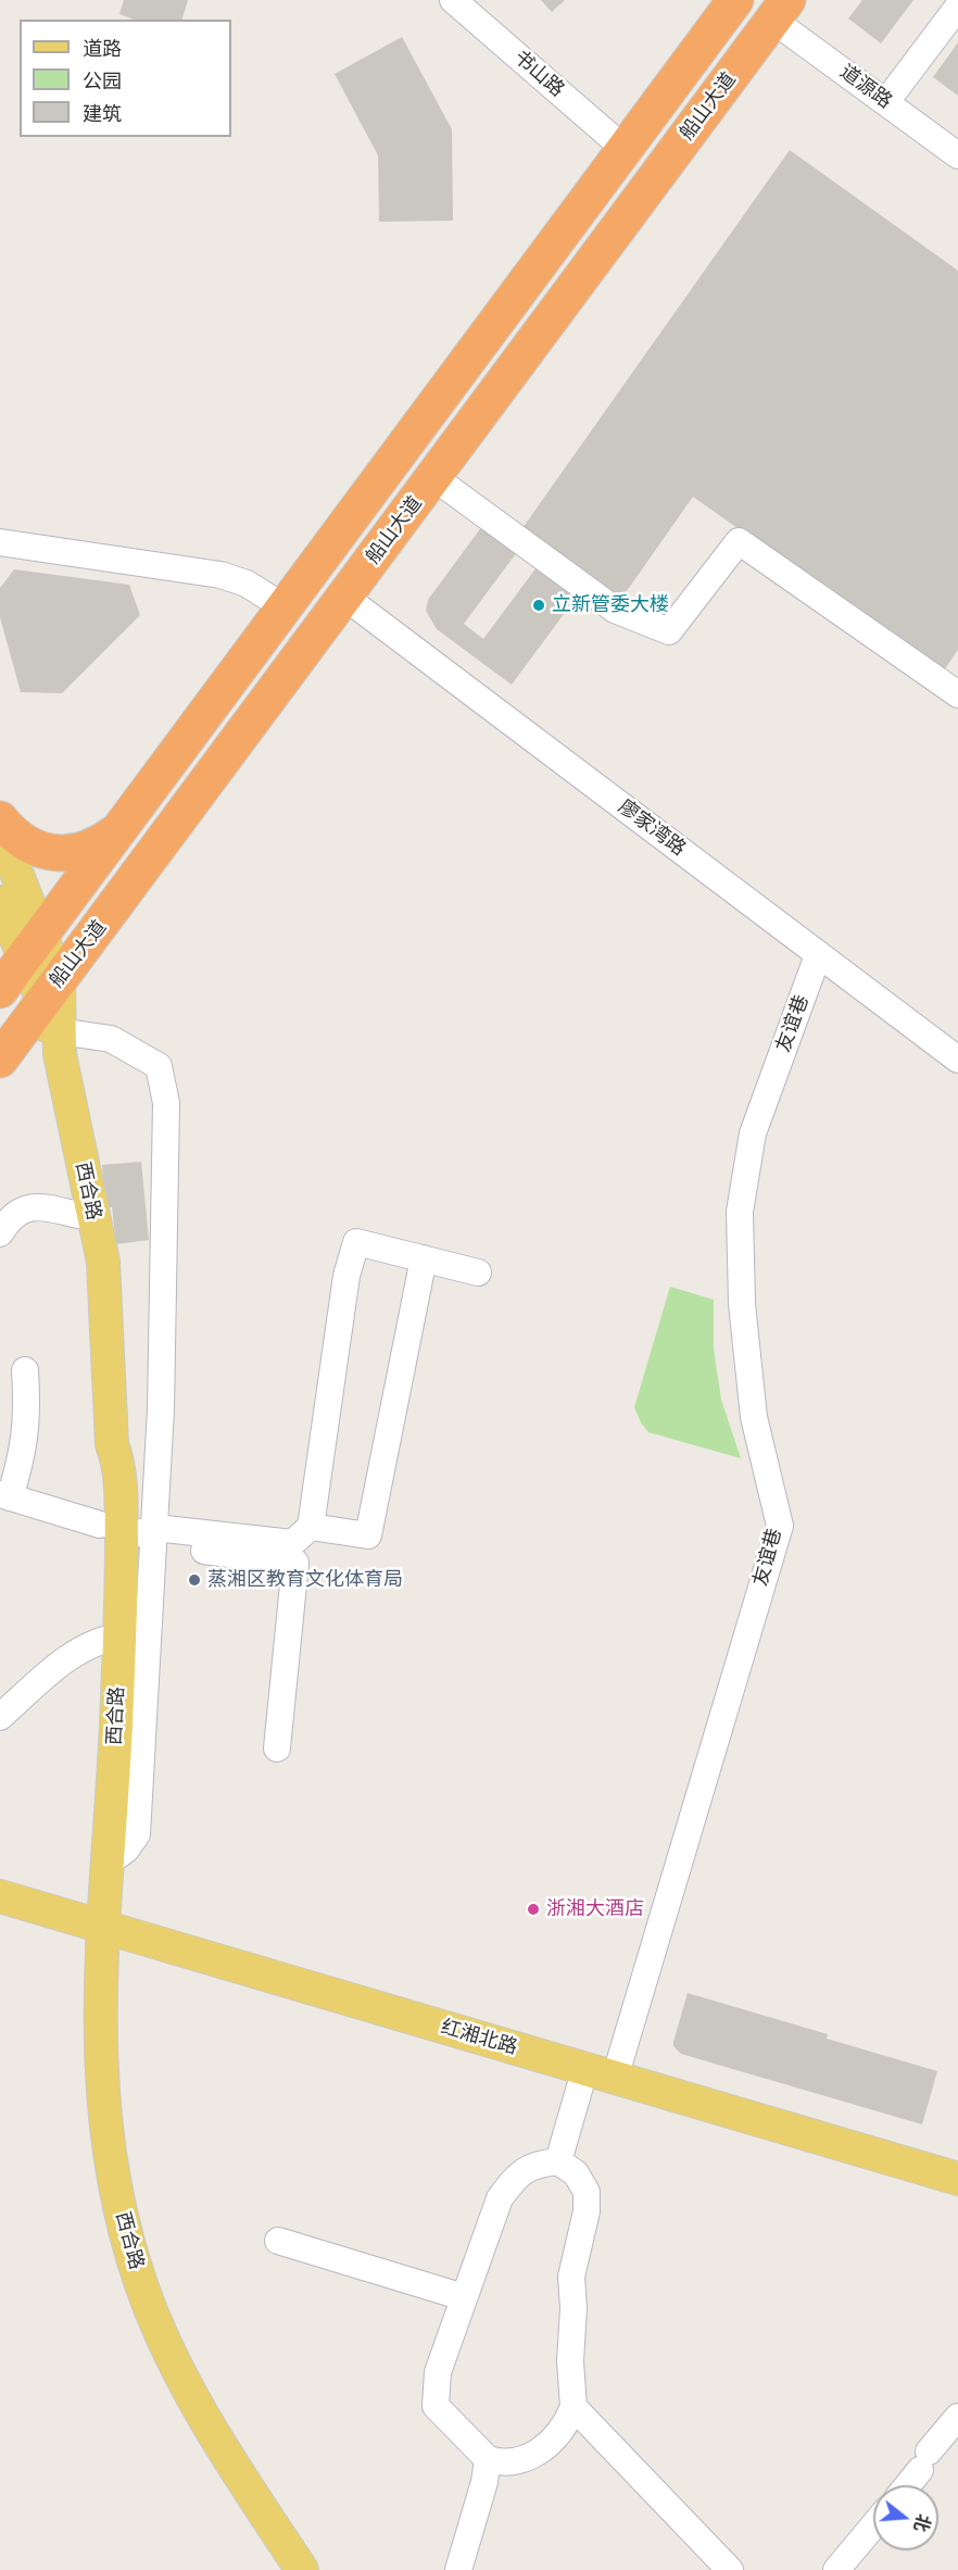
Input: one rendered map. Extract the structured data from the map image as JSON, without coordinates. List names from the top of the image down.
{
  "streets": {
    "highway": ["船山大道"],
    "main road": ["西合路", "红湘北路"],
    "street": [
      "书山路",
      "道源路",
      "廖家湾路",
      "友谊巷"
    ]
  },
  "crossings": [
    ["书山路", "船山大道"],
    ["道源路", "船山大道"],
    ["船山大道", "廖家湾路"],
    ["船山大道", "西合路"],
    ["廖家湾路", "友谊巷"],
    ["友谊巷", "红湘北路"],
    ["西合路", "红湘北路"]
  ],
  "places": ["立新管委大楼", "蒸湘区教育文化体育局", "浙湘大酒店"],
  "legend": ["道路", "公园", "建筑"],
  "north": "right"
}
